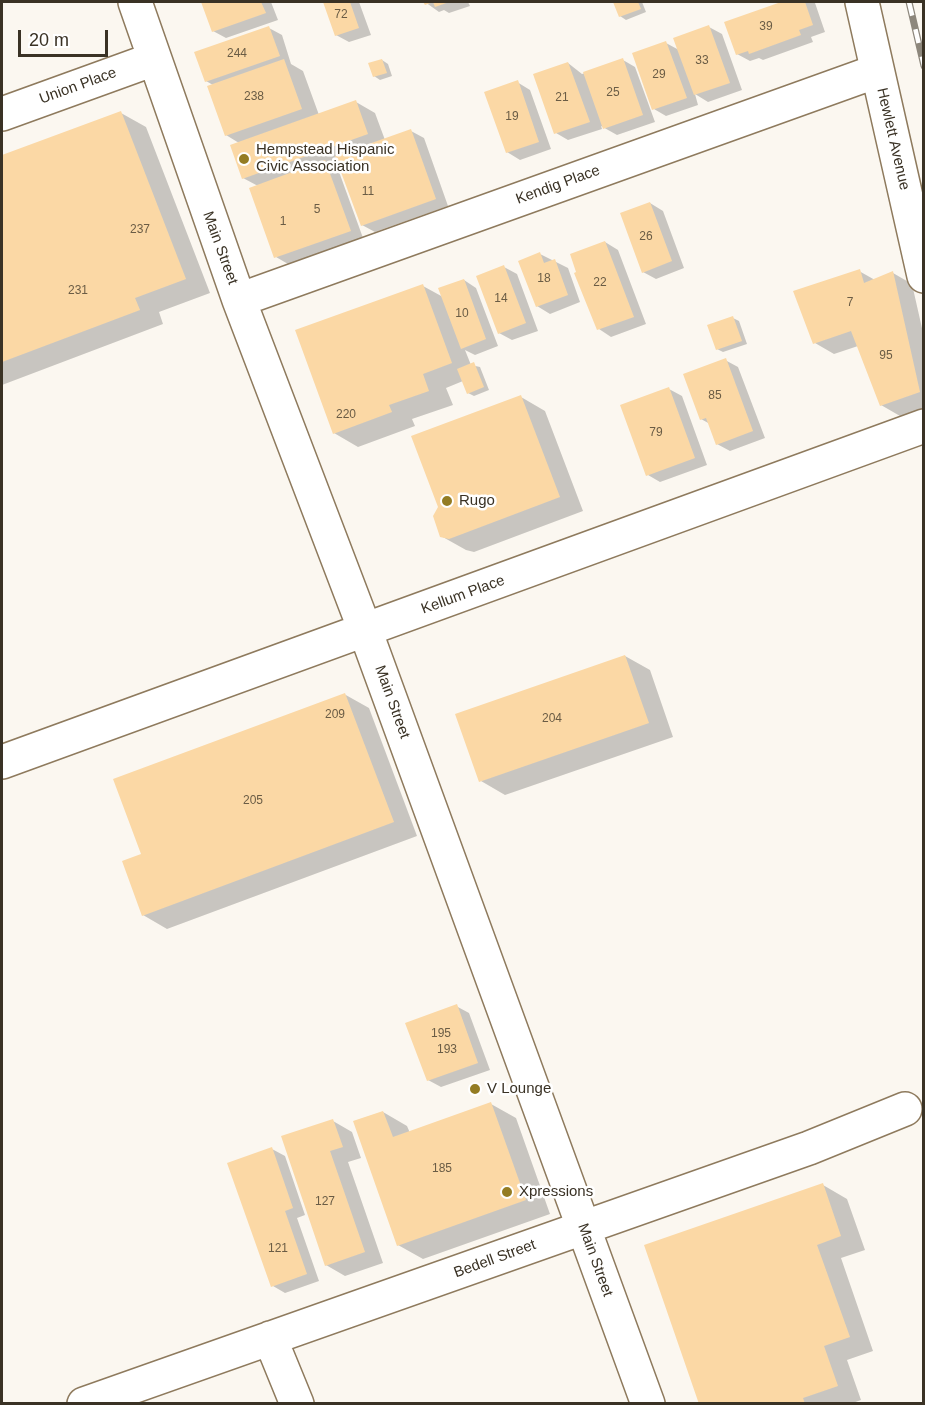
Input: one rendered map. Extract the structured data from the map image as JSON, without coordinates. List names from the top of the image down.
{
  "streets": {
    "street": [
      "Union Place",
      "Hewlett Avenue",
      "Kendig Place",
      "Main Street",
      "Kellum Place",
      "Bedell Street"
    ]
  },
  "crossings": [
    ["Union Place", "Main Street"],
    ["Hewlett Avenue", "Kendig Place"],
    ["Kendig Place", "Main Street"],
    ["Main Street", "Kellum Place"],
    ["Main Street", "Bedell Street"]
  ],
  "places": [
    "Hempstead Hispanic Civic Association",
    "Rugo",
    "V Lounge",
    "Xpressions"
  ],
  "house_numbers": [
    "72",
    "39",
    "244",
    "33",
    "29",
    "25",
    "238",
    "21",
    "19",
    "11",
    "5",
    "1",
    "237",
    "26",
    "18",
    "22",
    "231",
    "14",
    "7",
    "10",
    "95",
    "85",
    "220",
    "79",
    "209",
    "204",
    "205",
    "195",
    "193",
    "185",
    "127",
    "121"
  ],
  "scale_bar": "20 m"
}
